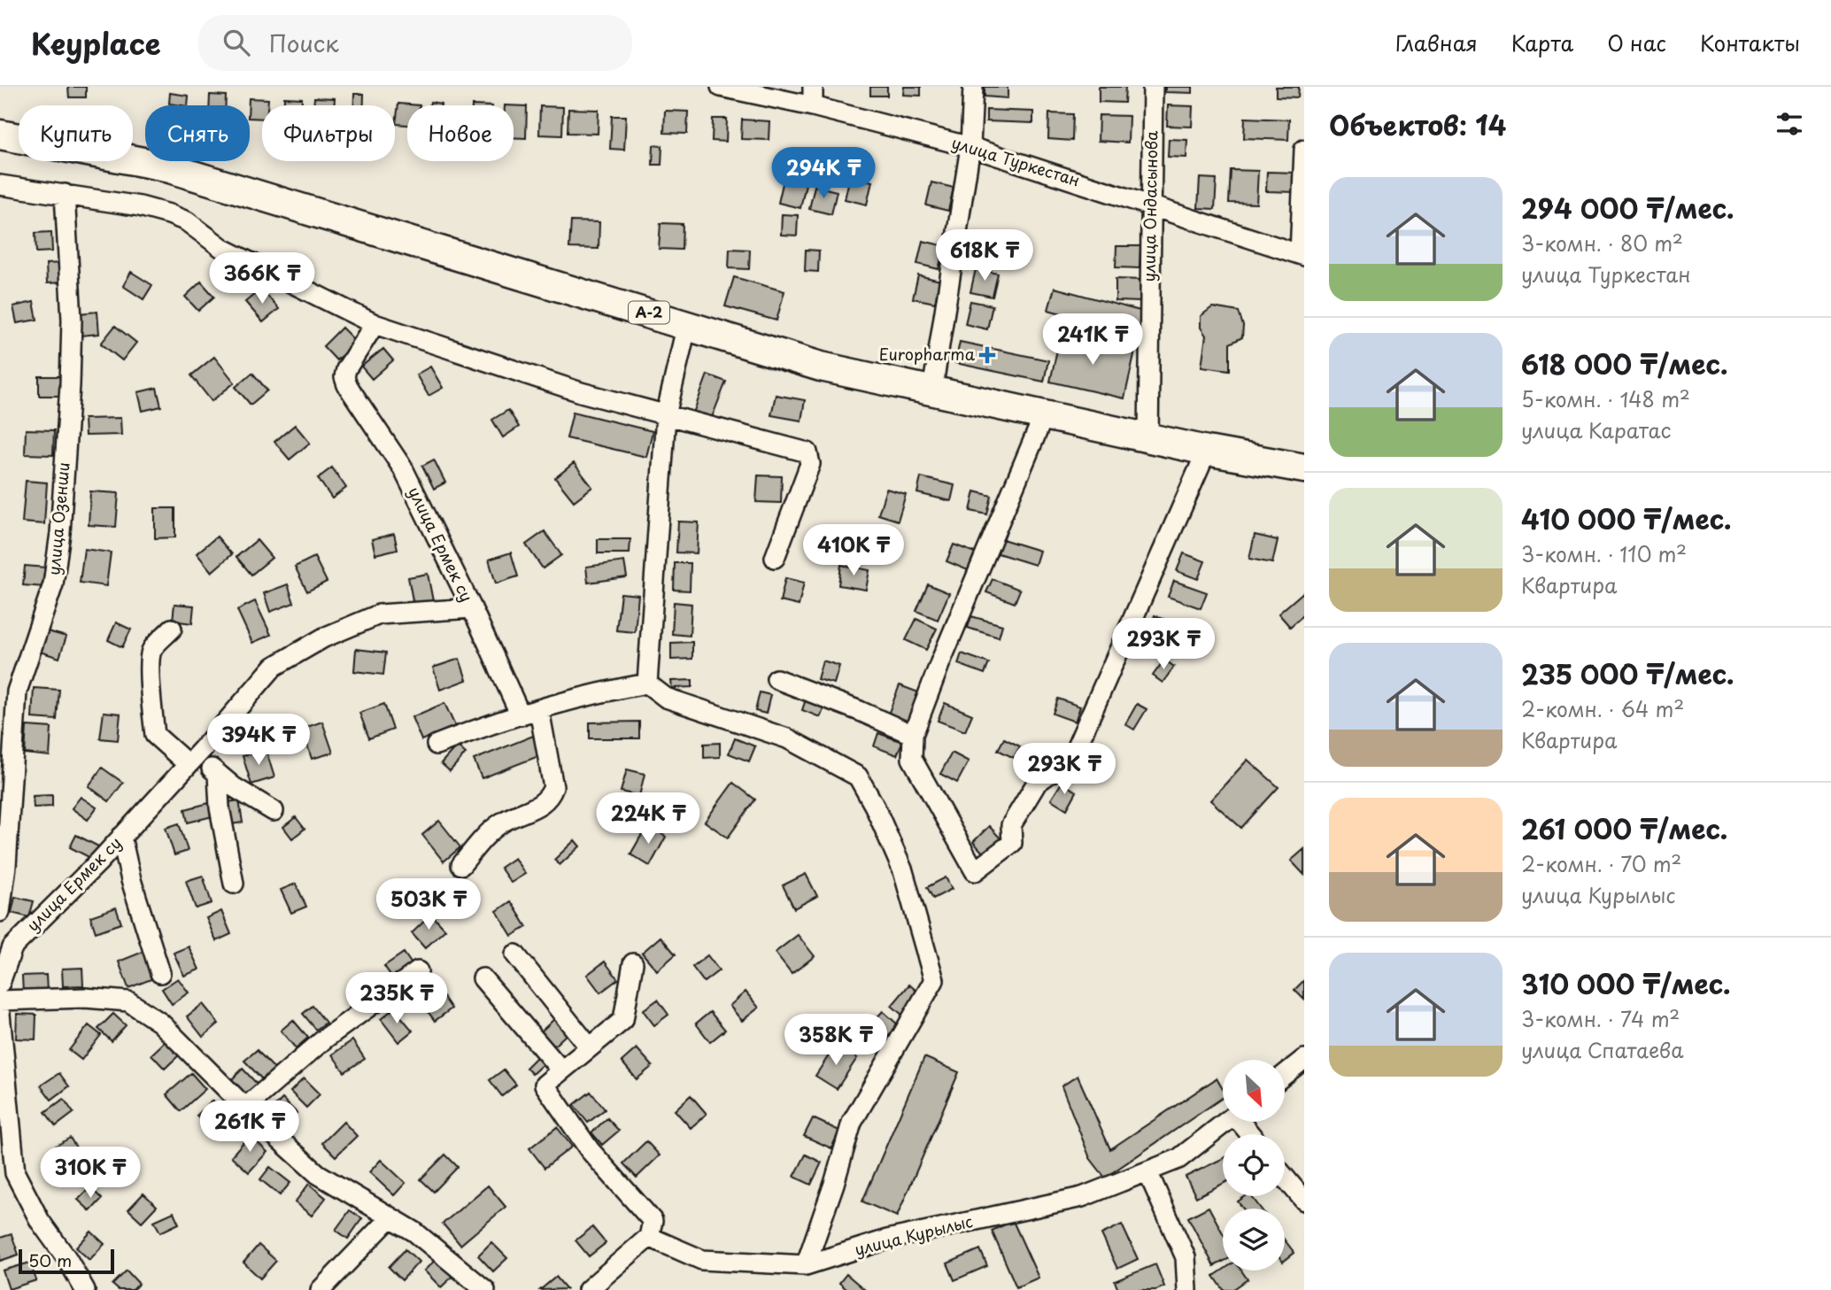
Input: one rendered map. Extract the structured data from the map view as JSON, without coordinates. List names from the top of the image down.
{
  "streets": {
    "highway": ["A-2"],
    "street": [
      "улица Туркестан",
      "улица Ондасынова",
      "улица Озенши",
      "улица Ермек су",
      "улица Курылыс"
    ]
  },
  "crossings": [
    ["улица Туркестан", "улица Ондасынова"],
    ["улица Ондасынова", "A-2"]
  ],
  "places": {
    "health": ["Europharma"]
  },
  "scale_bar": "50 m",
  "north": "bottom right",
  "page": {
    "header": "Keyplace",
    "search": "Поиск",
    "nav": [
      "Главная",
      "Карта",
      "О нас",
      "Контакты"
    ],
    "heading": "Объектов: 14",
    "chip": [
      "Купить",
      "Снять",
      "Фильтры",
      "Новое"
    ],
    "price": [
      "294K ₸",
      "618K ₸",
      "366K ₸",
      "241K ₸",
      "410K ₸",
      "293K ₸",
      "394K ₸",
      "293K ₸",
      "224K ₸",
      "503K ₸",
      "235K ₸",
      "358K ₸",
      "261K ₸",
      "310K ₸"
    ],
    "list": [
      {
        "name": "294 000 ₸/мес.",
        "note": "3-комн. · 80 m² · улица Туркестан"
      },
      {
        "name": "618 000 ₸/мес.",
        "note": "5-комн. · 148 m² · улица Каратас"
      },
      {
        "name": "410 000 ₸/мес.",
        "note": "3-комн. · 110 m² · Квартира"
      },
      {
        "name": "235 000 ₸/мес.",
        "note": "2-комн. · 64 m² · Квартира"
      },
      {
        "name": "261 000 ₸/мес.",
        "note": "2-комн. · 70 m² · улица Курылыс"
      },
      {
        "name": "310 000 ₸/мес.",
        "note": "3-комн. · 74 m² · улица Спатаева"
      }
    ],
    "scale": "50 m"
  }
}
